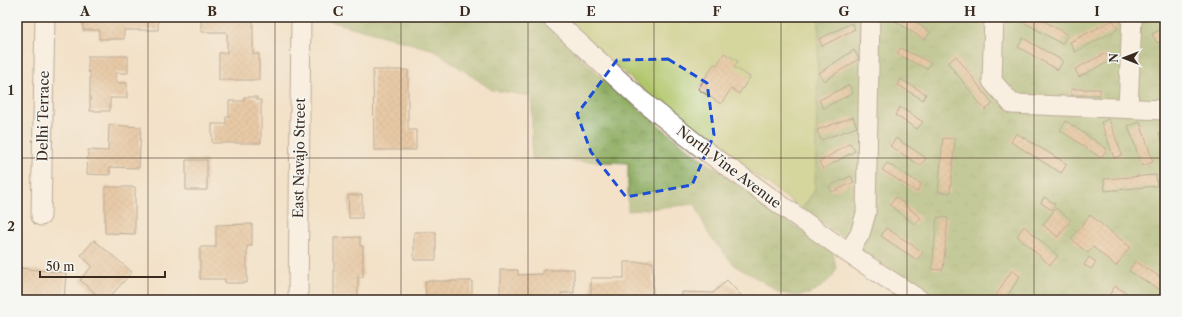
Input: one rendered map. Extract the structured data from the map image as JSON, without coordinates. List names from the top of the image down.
{
  "streets": {
    "street": ["Delhi Terrace", "East Navajo Street", "North Vine Avenue"]
  },
  "scale_bar": "50 m",
  "north": "left",
  "grid": {
    "columns": [
      "A",
      "B",
      "C",
      "D",
      "E",
      "F",
      "G",
      "H",
      "I"
    ],
    "rows": ["1", "2"]
  }
}
